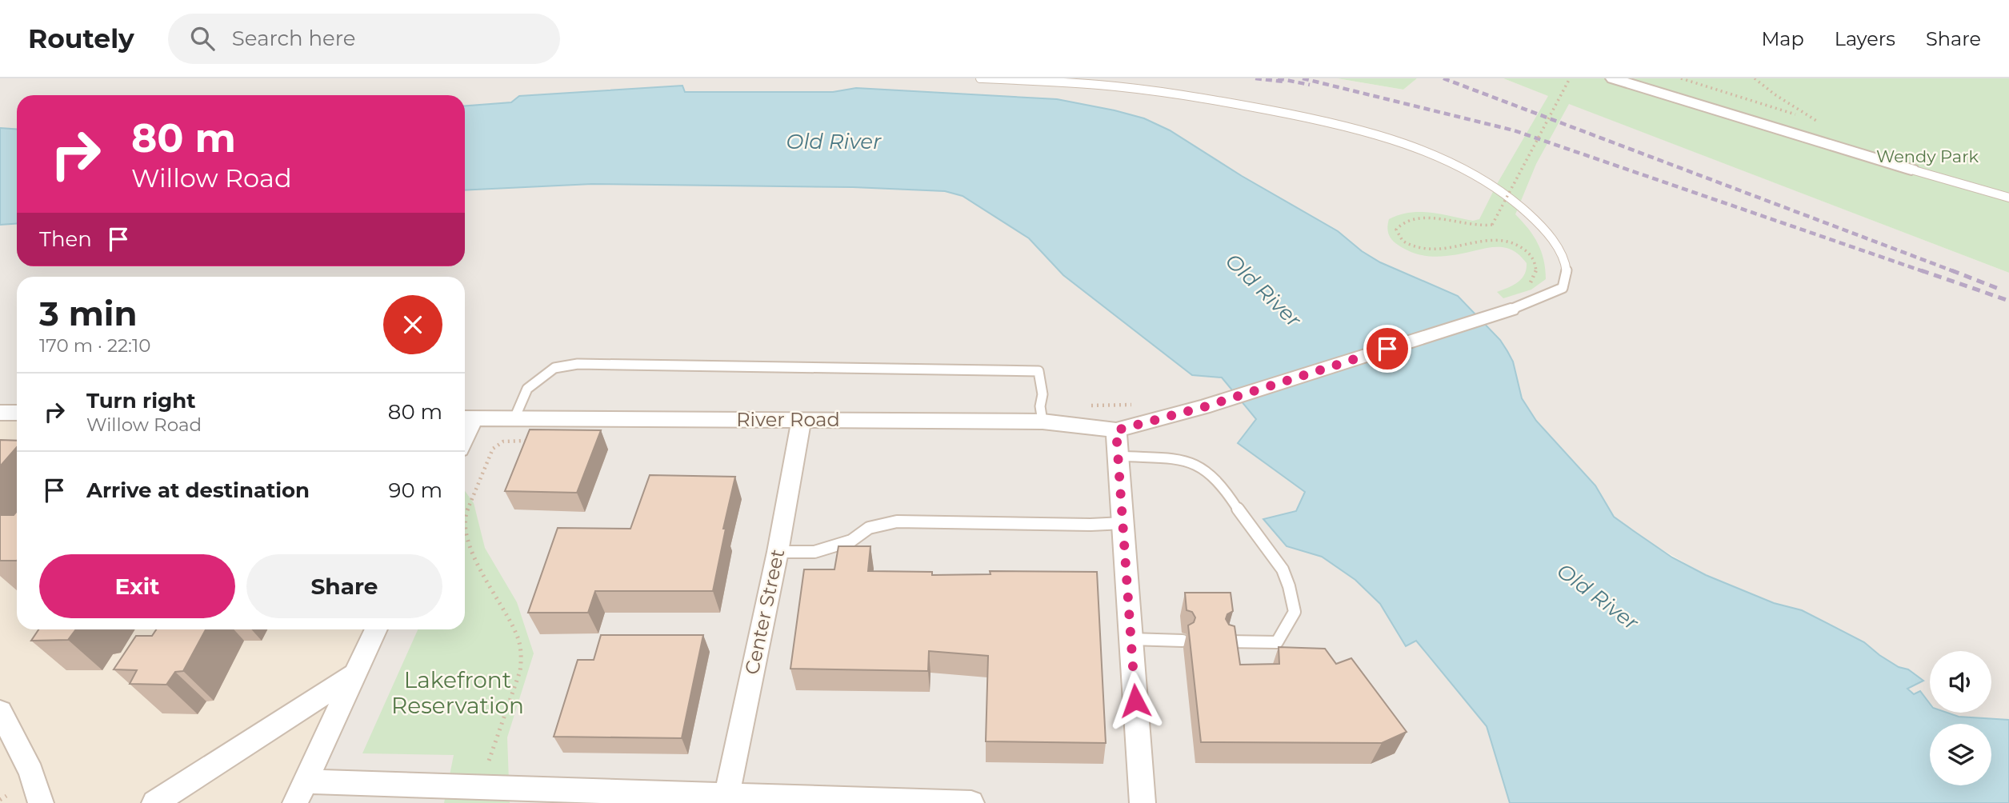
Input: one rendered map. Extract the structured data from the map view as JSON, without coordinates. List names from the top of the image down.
{
  "streets": {
    "street": ["River Road", "Center Street"]
  },
  "crossings": [
    ["River Road", "Center Street"]
  ],
  "water": ["Old River"],
  "parks": ["Wendy Park", "Lakefront Reservation"],
  "page": {
    "header": "Routely",
    "search": "Search here",
    "nav": ["Map", "Layers", "Share"],
    "turn": ["80 m", "Willow Road"],
    "then": "Then",
    "heading": ["3 min", "170 m · 22:10"],
    "list": [
      {
        "name": "Turn right",
        "note": "Willow Road",
        "value": "80 m"
      },
      {
        "name": "Arrive at destination",
        "value": "90 m"
      }
    ],
    "buttons": ["Exit", "Share"]
  }
}
